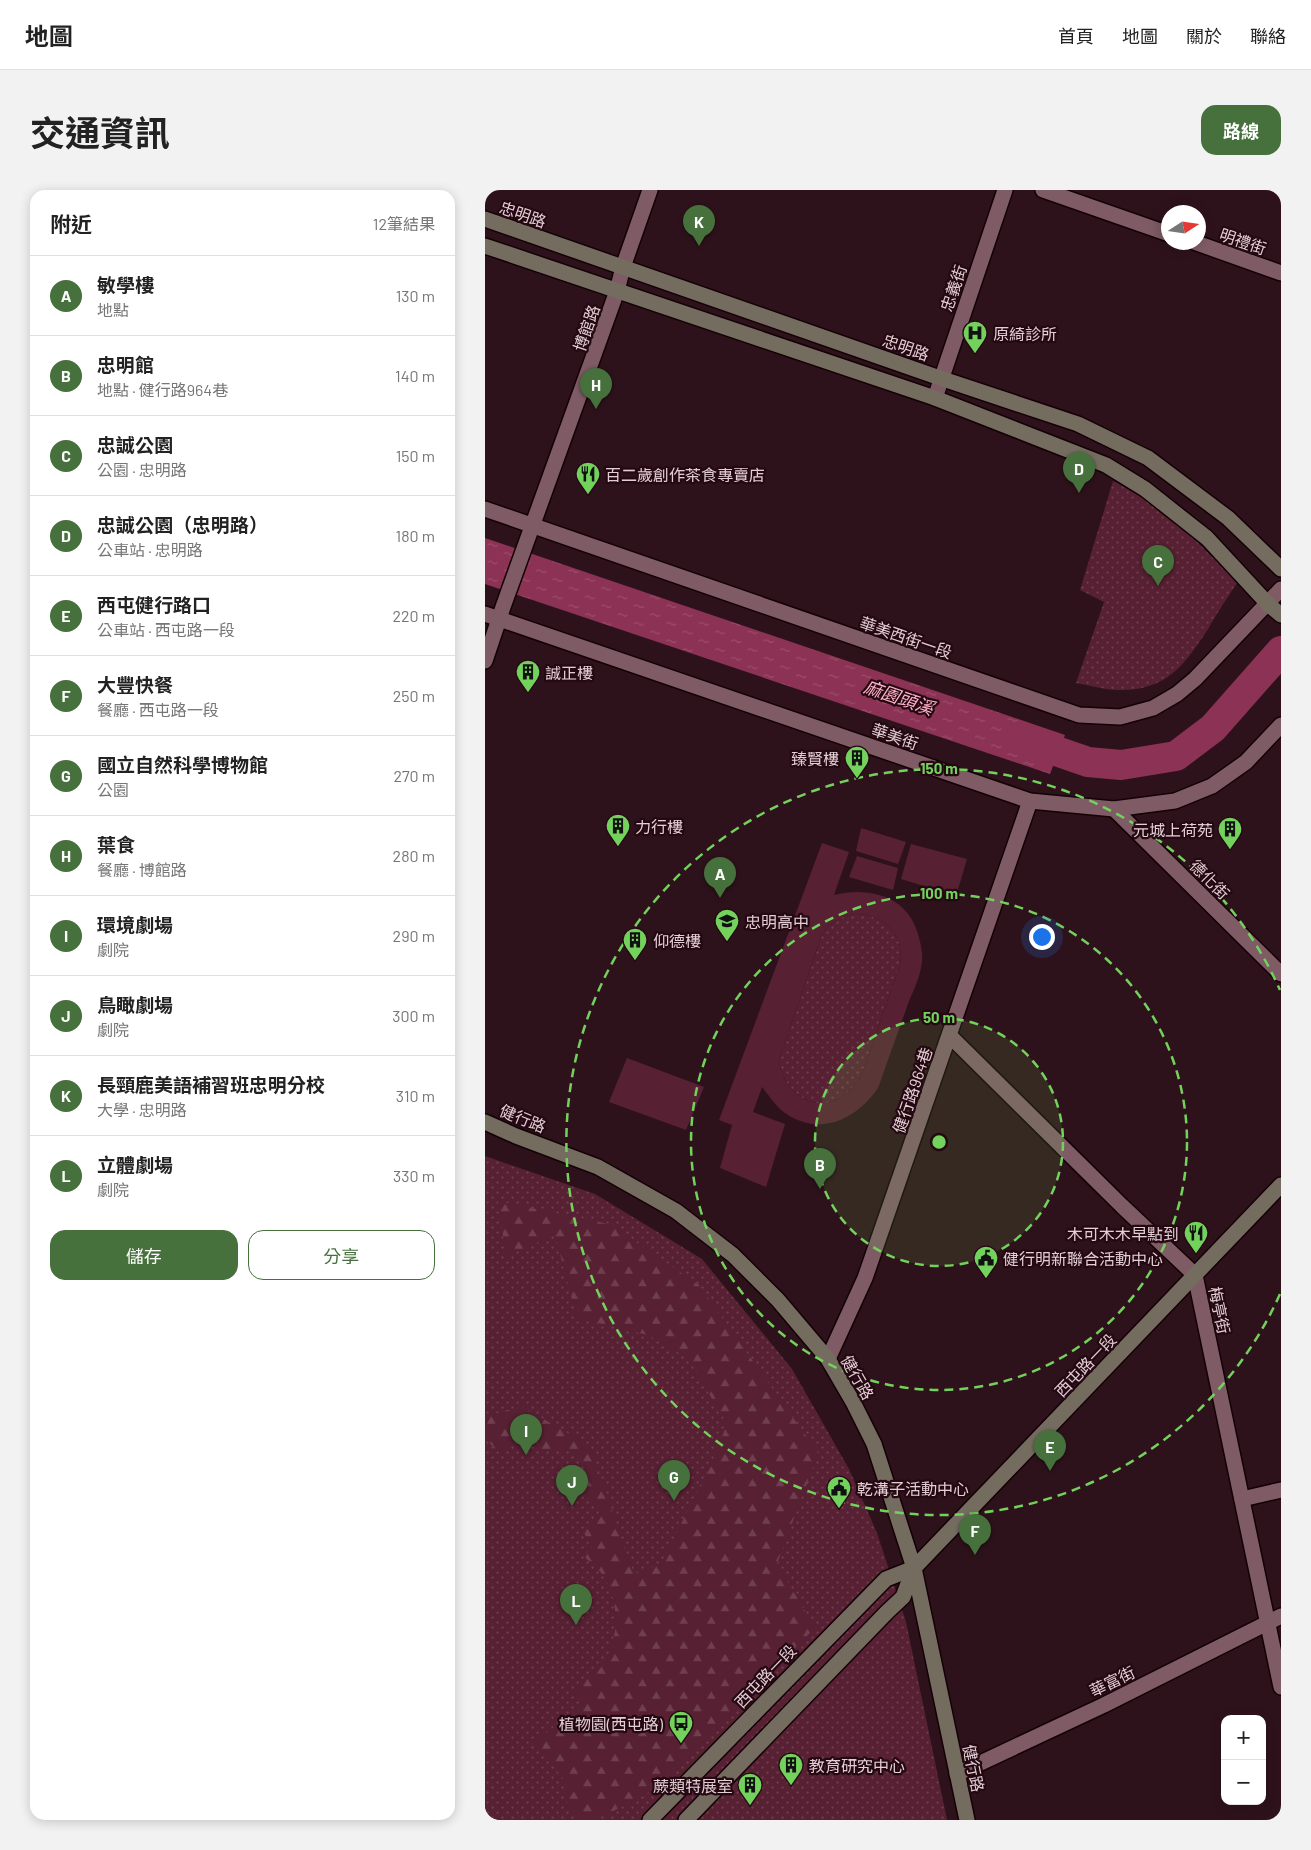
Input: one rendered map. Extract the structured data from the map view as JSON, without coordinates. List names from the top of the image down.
{
  "streets": {
    "street": [
      "忠明路",
      "明禮街",
      "忠義街",
      "博館路",
      "華美西街一段",
      "華美街",
      "德化街",
      "健行路964巷",
      "健行路",
      "梅亭街",
      "西屯路一段",
      "華富街"
    ]
  },
  "crossings": [
    ["忠明路", "忠義街"],
    ["忠明路", "博館路"],
    ["博館路", "華美西街一段"],
    ["博館路", "華美街"],
    ["華美街", "德化街"],
    ["華美街", "健行路964巷"],
    ["健行路964巷", "健行路"],
    ["健行路964巷", "梅亭街"],
    ["健行路", "西屯路一段"],
    ["健行路", "華富街"],
    ["梅亭街", "西屯路一段"],
    ["梅亭街", "華富街"]
  ],
  "water": ["麻園頭溪"],
  "places": {
    "hospital": ["原綺診所"],
    "restaurant": ["百二歲創作茶食專賣店", "木可木木早點到"],
    "building": [
      "誠正樓",
      "臻賢樓",
      "力行樓",
      "元城上荷苑",
      "仰德樓",
      "教育研究中心",
      "蕨類特展室"
    ],
    "school or university": ["忠明高中"],
    "public building": ["健行明新聯合活動中心", "乾溝子活動中心"],
    "bus stop": ["植物園(西屯路)"]
  },
  "north": "right",
  "page": {
    "header": "地圖",
    "nav": [
      "首頁",
      "地圖",
      "關於",
      "聯絡"
    ],
    "title": "交通資訊",
    "buttons": [
      "路線",
      ["儲存", "分享"]
    ],
    "heading": ["附近", "12筆結果"],
    "pins": [
      "K",
      "H",
      "D",
      "C",
      "A",
      "B",
      "I",
      "E",
      "G",
      "J",
      "F",
      "L"
    ],
    "list": [
      {
        "mark": "A",
        "name": "敏學樓",
        "note": "地點",
        "value": "130 m"
      },
      {
        "mark": "B",
        "name": "忠明館",
        "note": "地點 · 健行路964巷",
        "value": "140 m"
      },
      {
        "mark": "C",
        "name": "忠誠公園",
        "note": "公園 · 忠明路",
        "value": "150 m"
      },
      {
        "mark": "D",
        "name": "忠誠公園（忠明路）",
        "note": "公車站 · 忠明路",
        "value": "180 m"
      },
      {
        "mark": "E",
        "name": "西屯健行路口",
        "note": "公車站 · 西屯路一段",
        "value": "220 m"
      },
      {
        "mark": "F",
        "name": "大豐快餐",
        "note": "餐廳 · 西屯路一段",
        "value": "250 m"
      },
      {
        "mark": "G",
        "name": "國立自然科學博物館",
        "note": "公園",
        "value": "270 m"
      },
      {
        "mark": "H",
        "name": "葉食",
        "note": "餐廳 · 博館路",
        "value": "280 m"
      },
      {
        "mark": "I",
        "name": "環境劇場",
        "note": "劇院",
        "value": "290 m"
      },
      {
        "mark": "J",
        "name": "鳥瞰劇場",
        "note": "劇院",
        "value": "300 m"
      },
      {
        "mark": "K",
        "name": "長頸鹿美語補習班忠明分校",
        "note": "大學 · 忠明路",
        "value": "310 m"
      },
      {
        "mark": "L",
        "name": "立體劇場",
        "note": "劇院",
        "value": "330 m"
      }
    ],
    "map_buttons": ["+", "−"]
  },
  "rings": ["150 m", "100 m", "50 m"]
}
